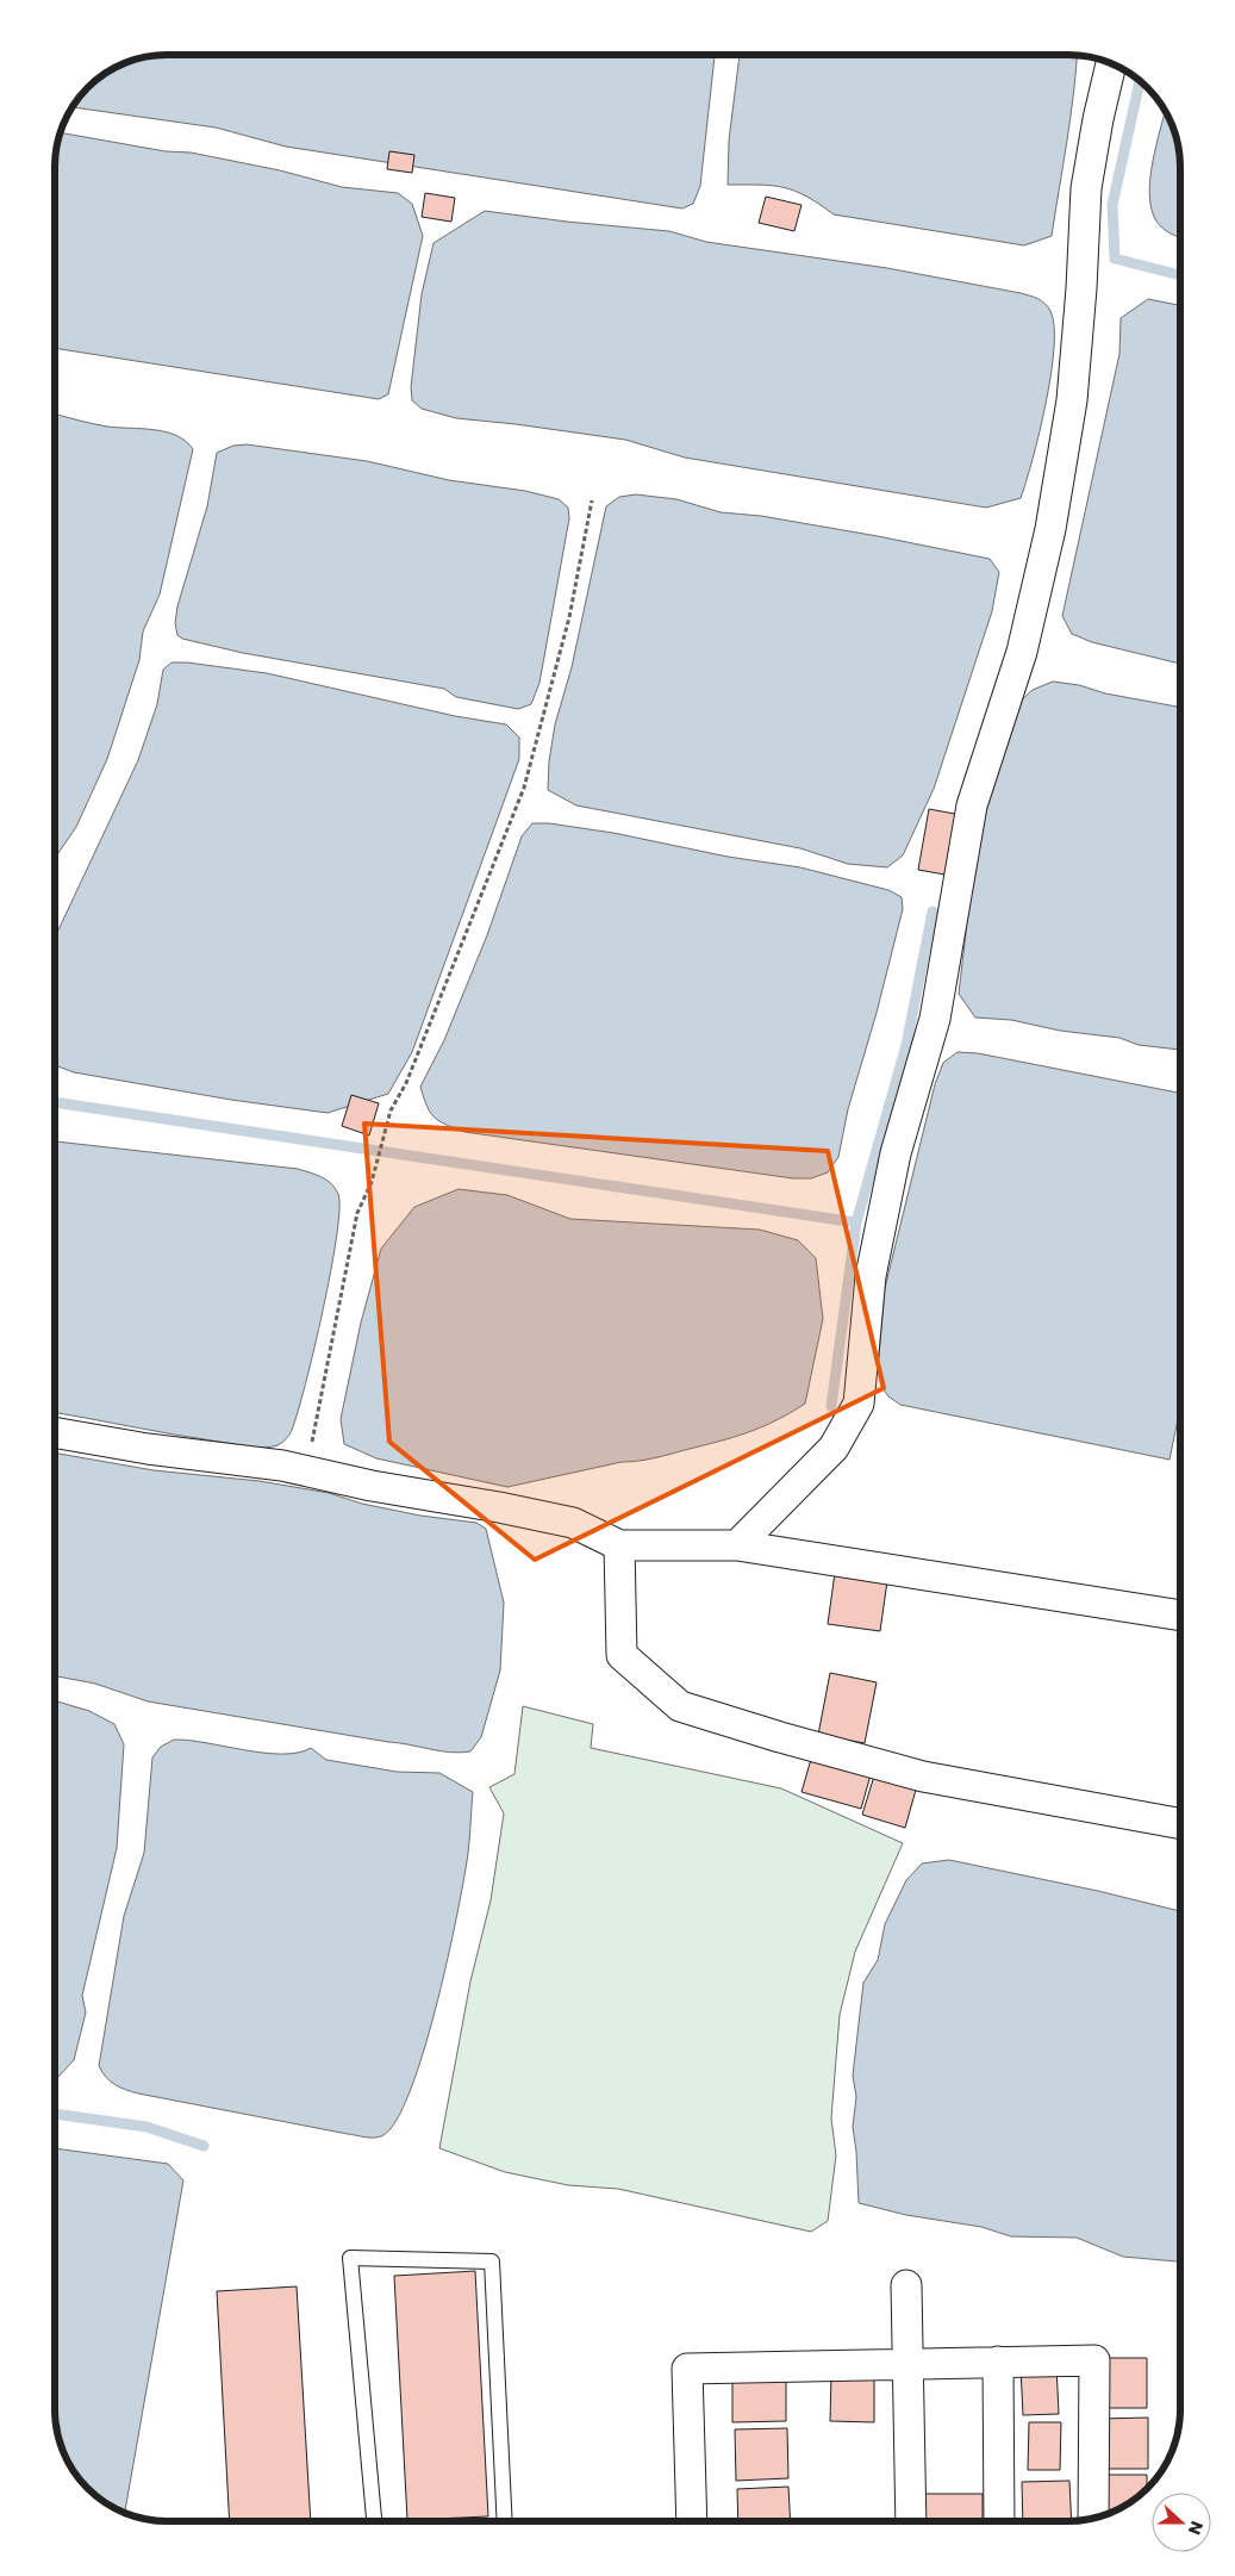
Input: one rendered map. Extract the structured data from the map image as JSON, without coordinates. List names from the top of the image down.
{
  "north": "right"
}
